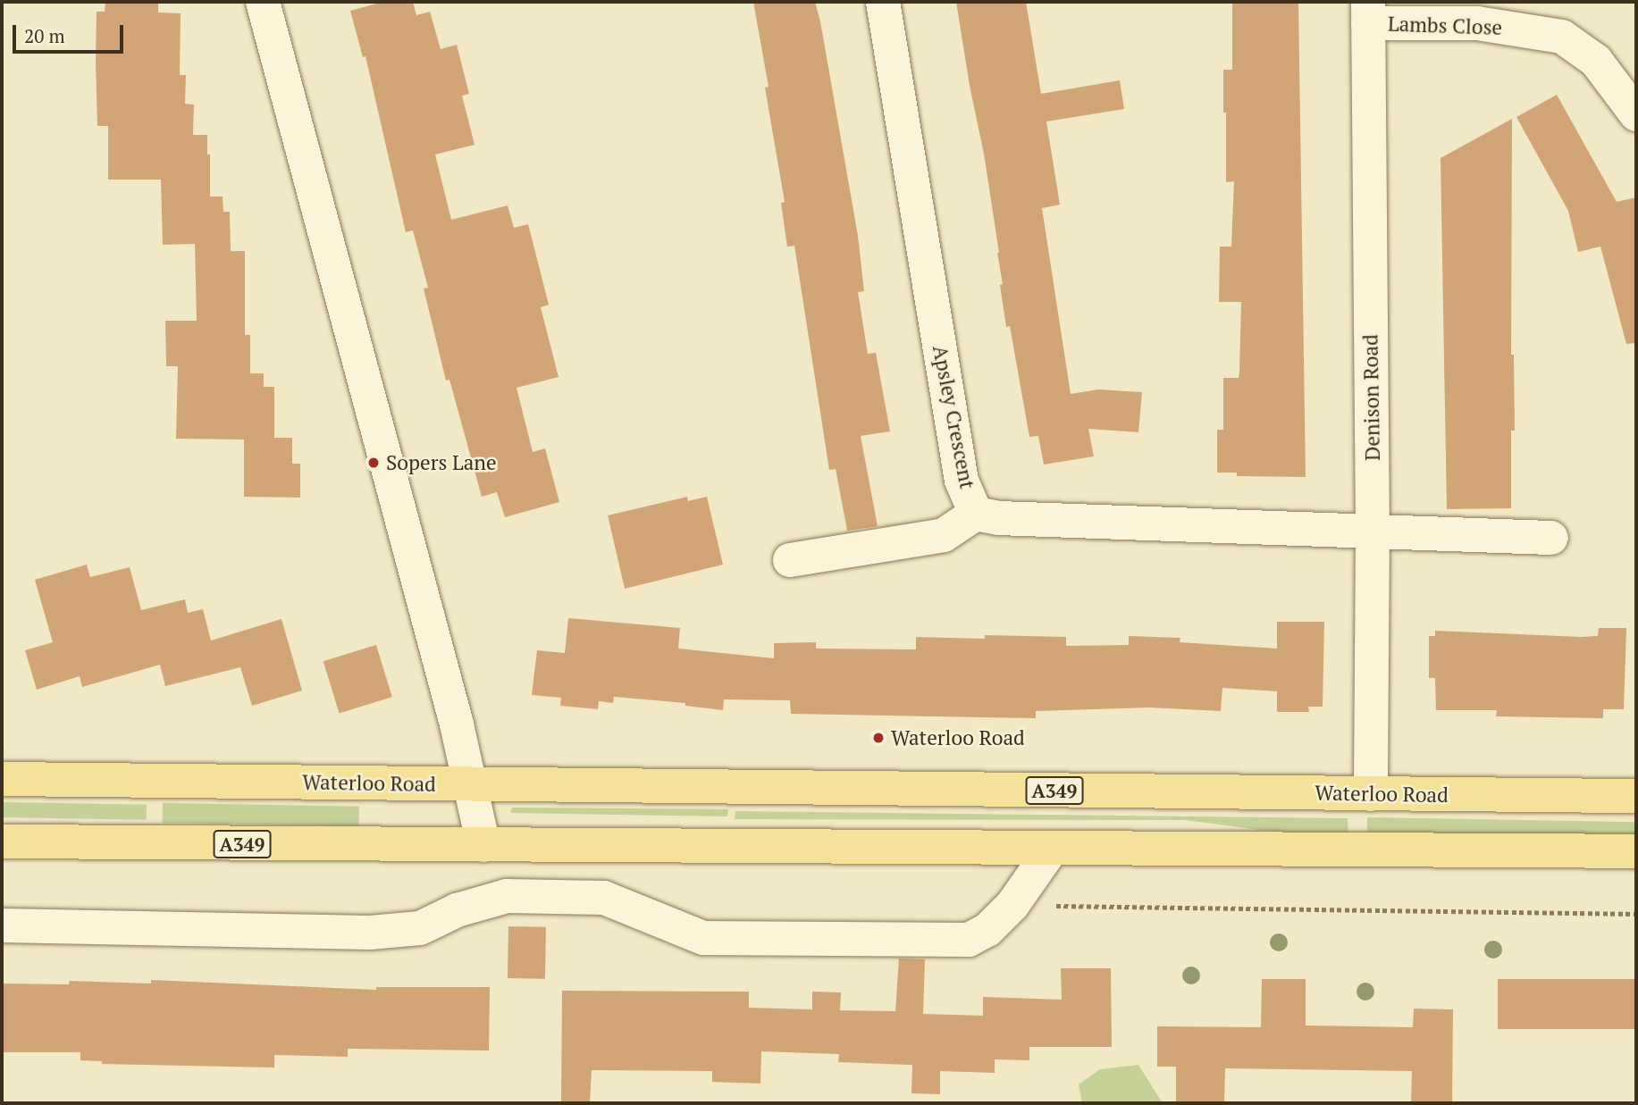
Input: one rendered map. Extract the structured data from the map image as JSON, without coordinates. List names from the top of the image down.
{
  "streets": {
    "main road": ["Waterloo Road", "A349"],
    "street": ["Lambs Close", "Denison Road", "Apsley Crescent"]
  },
  "crossings": [
    ["Lambs Close", "Denison Road"],
    ["Denison Road", "Apsley Crescent"],
    ["Denison Road", "Waterloo Road"]
  ],
  "places": ["Sopers Lane", "Waterloo Road"],
  "scale_bar": "20 m"
}
